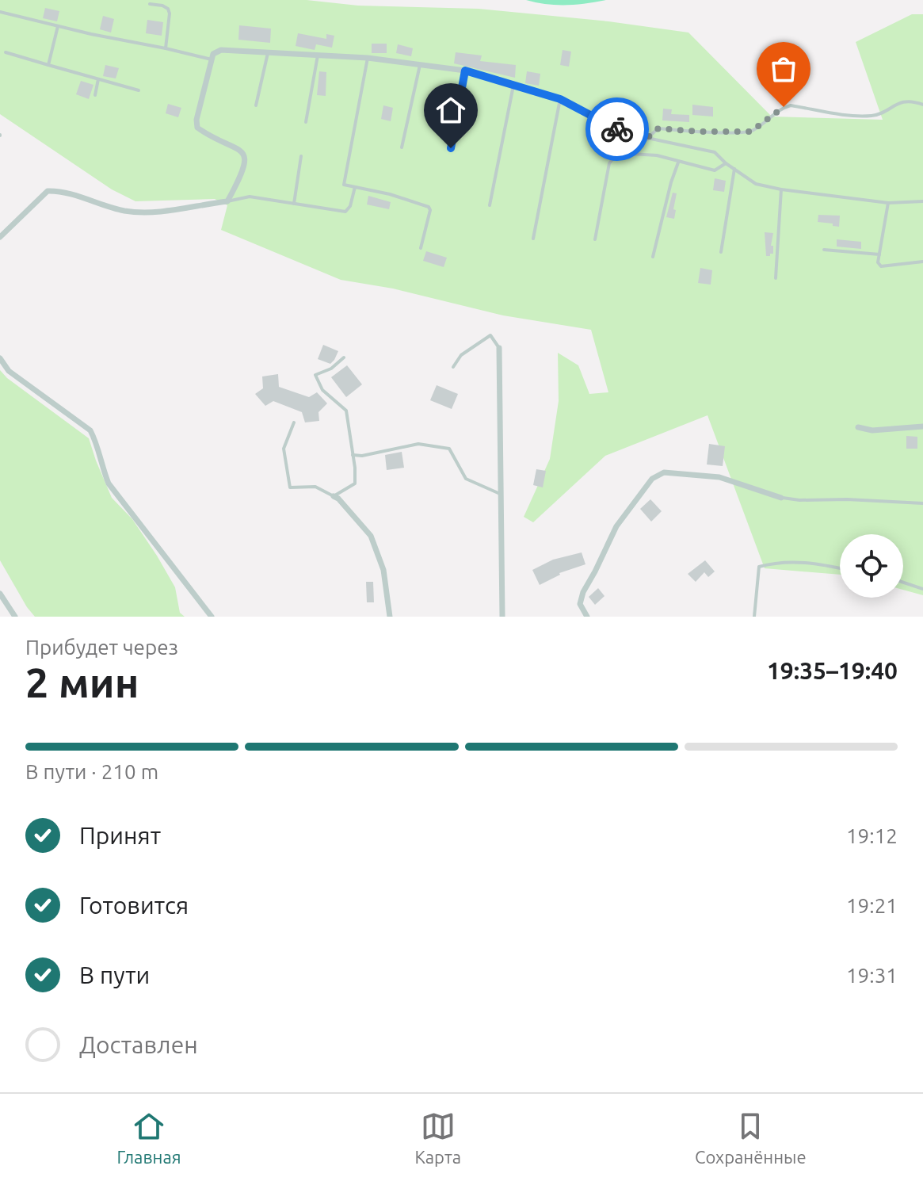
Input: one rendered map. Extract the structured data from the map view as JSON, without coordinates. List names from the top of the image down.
{
  "page": {
    "heading": ["2 мин", "Прибудет через", "19:35–19:40"],
    "bar": "В пути · 210 m",
    "list": [
      ["Принят", "19:12"],
      ["Готовится", "19:21"],
      ["В пути", "19:31"],
      "Доставлен"
    ],
    "tabs": ["Главная", "Карта", "Сохранённые"]
  }
}
